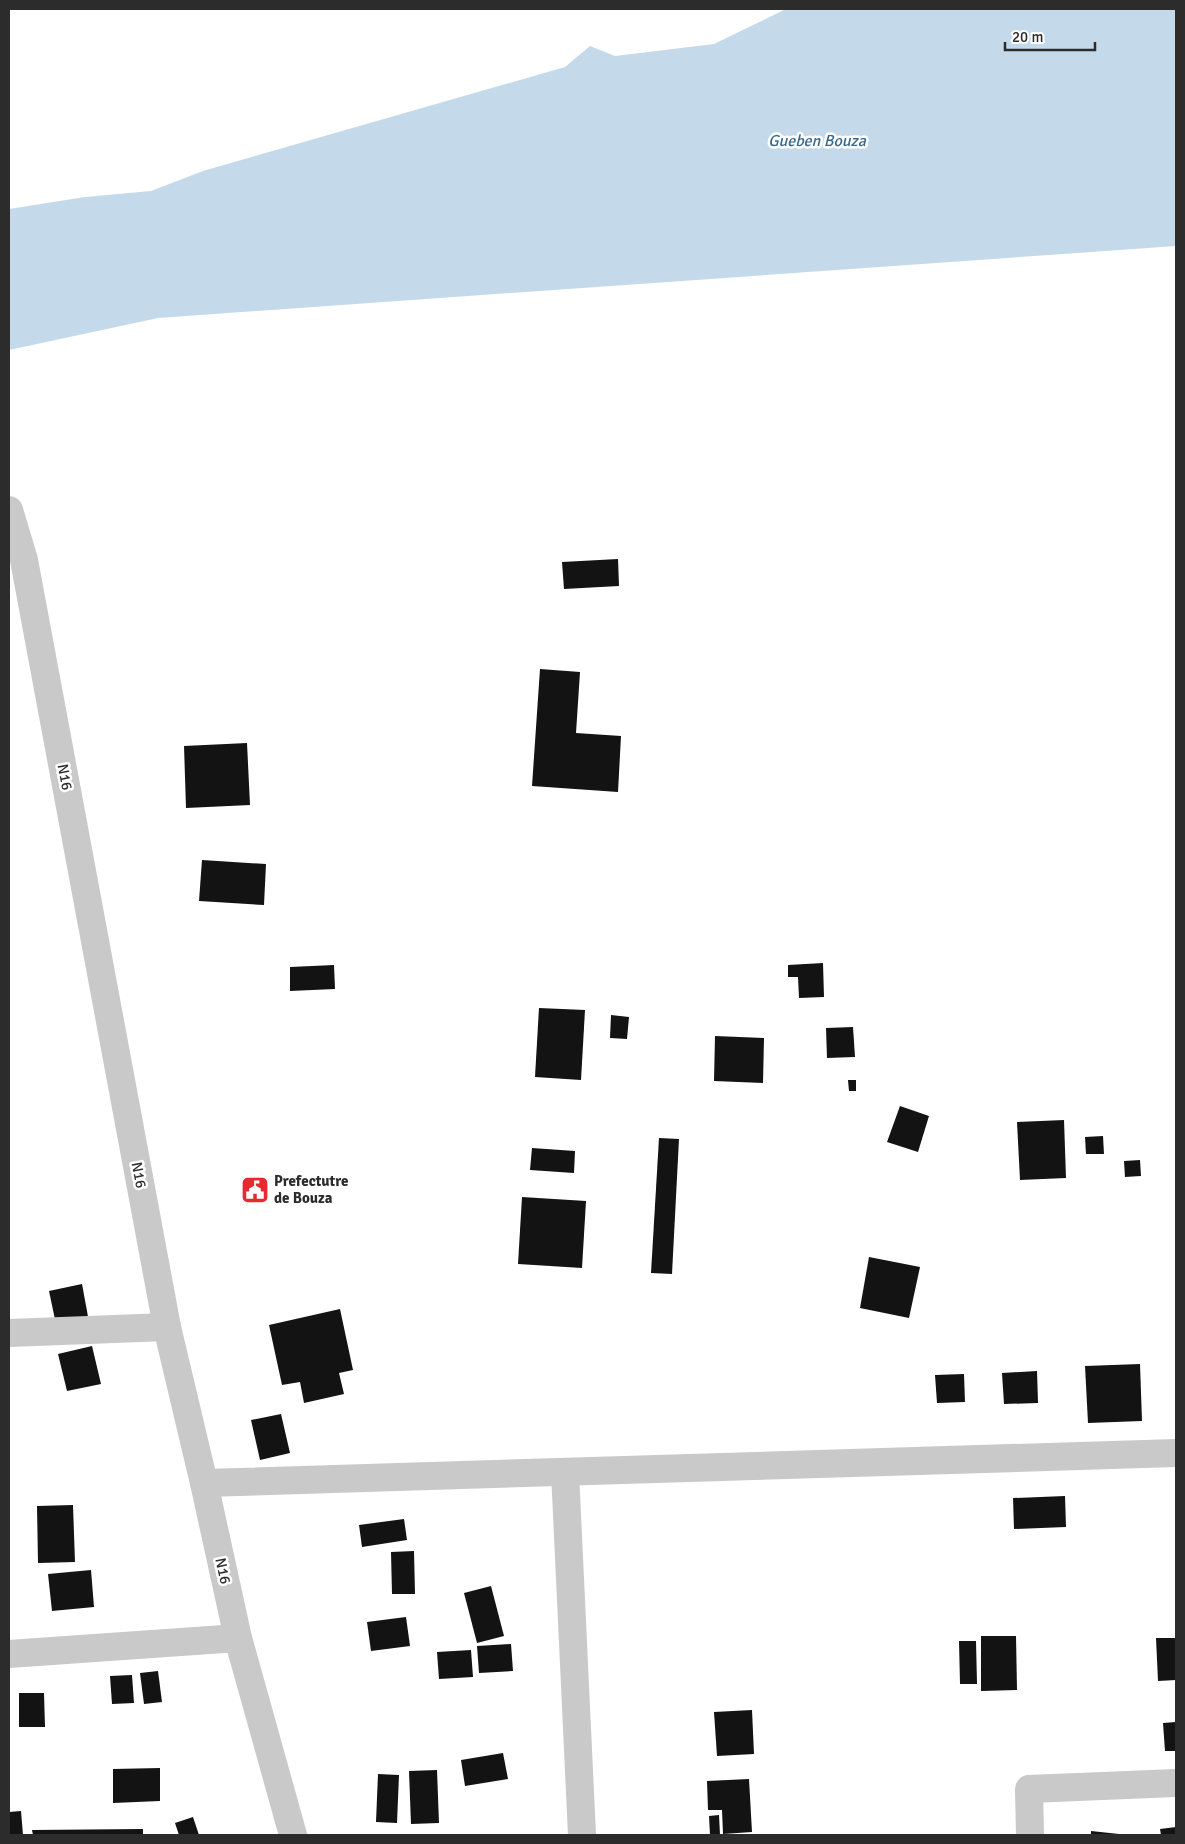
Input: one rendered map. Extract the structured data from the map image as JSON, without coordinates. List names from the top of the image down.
{
  "streets": {
    "street": ["N16"]
  },
  "water": ["Gueben Bouza"],
  "places": {
    "public building": ["Prefectutre de Bouza"]
  },
  "scale_bar": "20 m"
}
